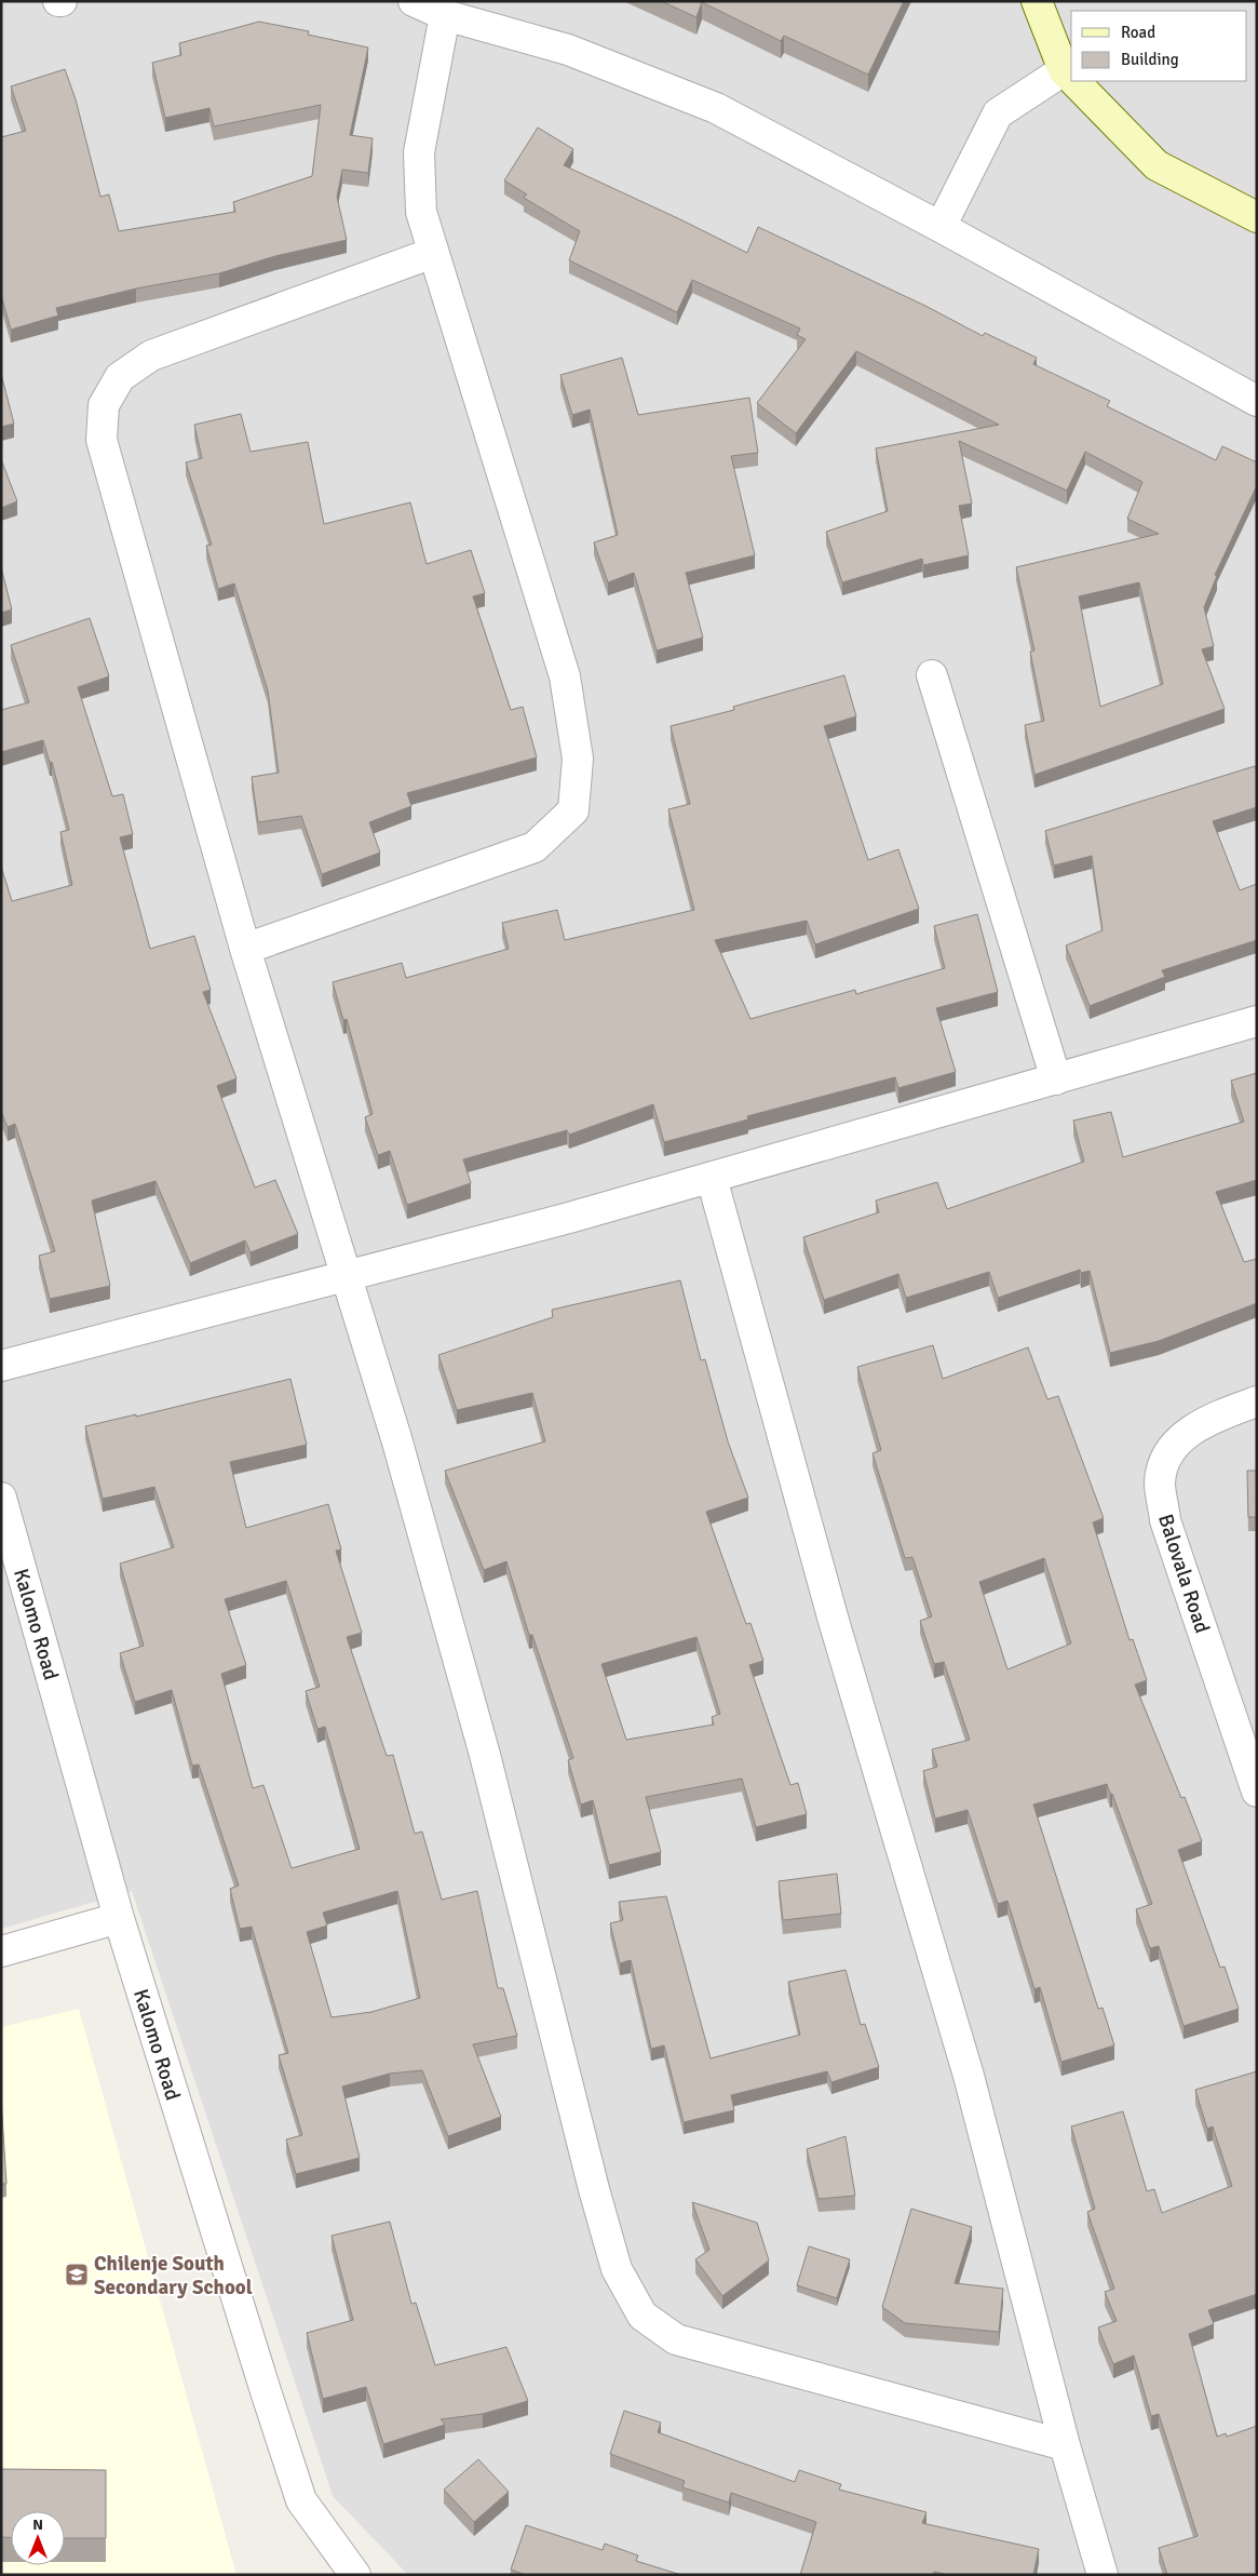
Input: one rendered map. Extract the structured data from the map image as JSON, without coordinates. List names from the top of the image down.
{
  "streets": {
    "street": ["Balovala Road", "Kalomo Road"]
  },
  "places": {
    "school or university": ["Chilenje South Secondary School"]
  },
  "legend": ["Road", "Building"],
  "north": "top"
}
